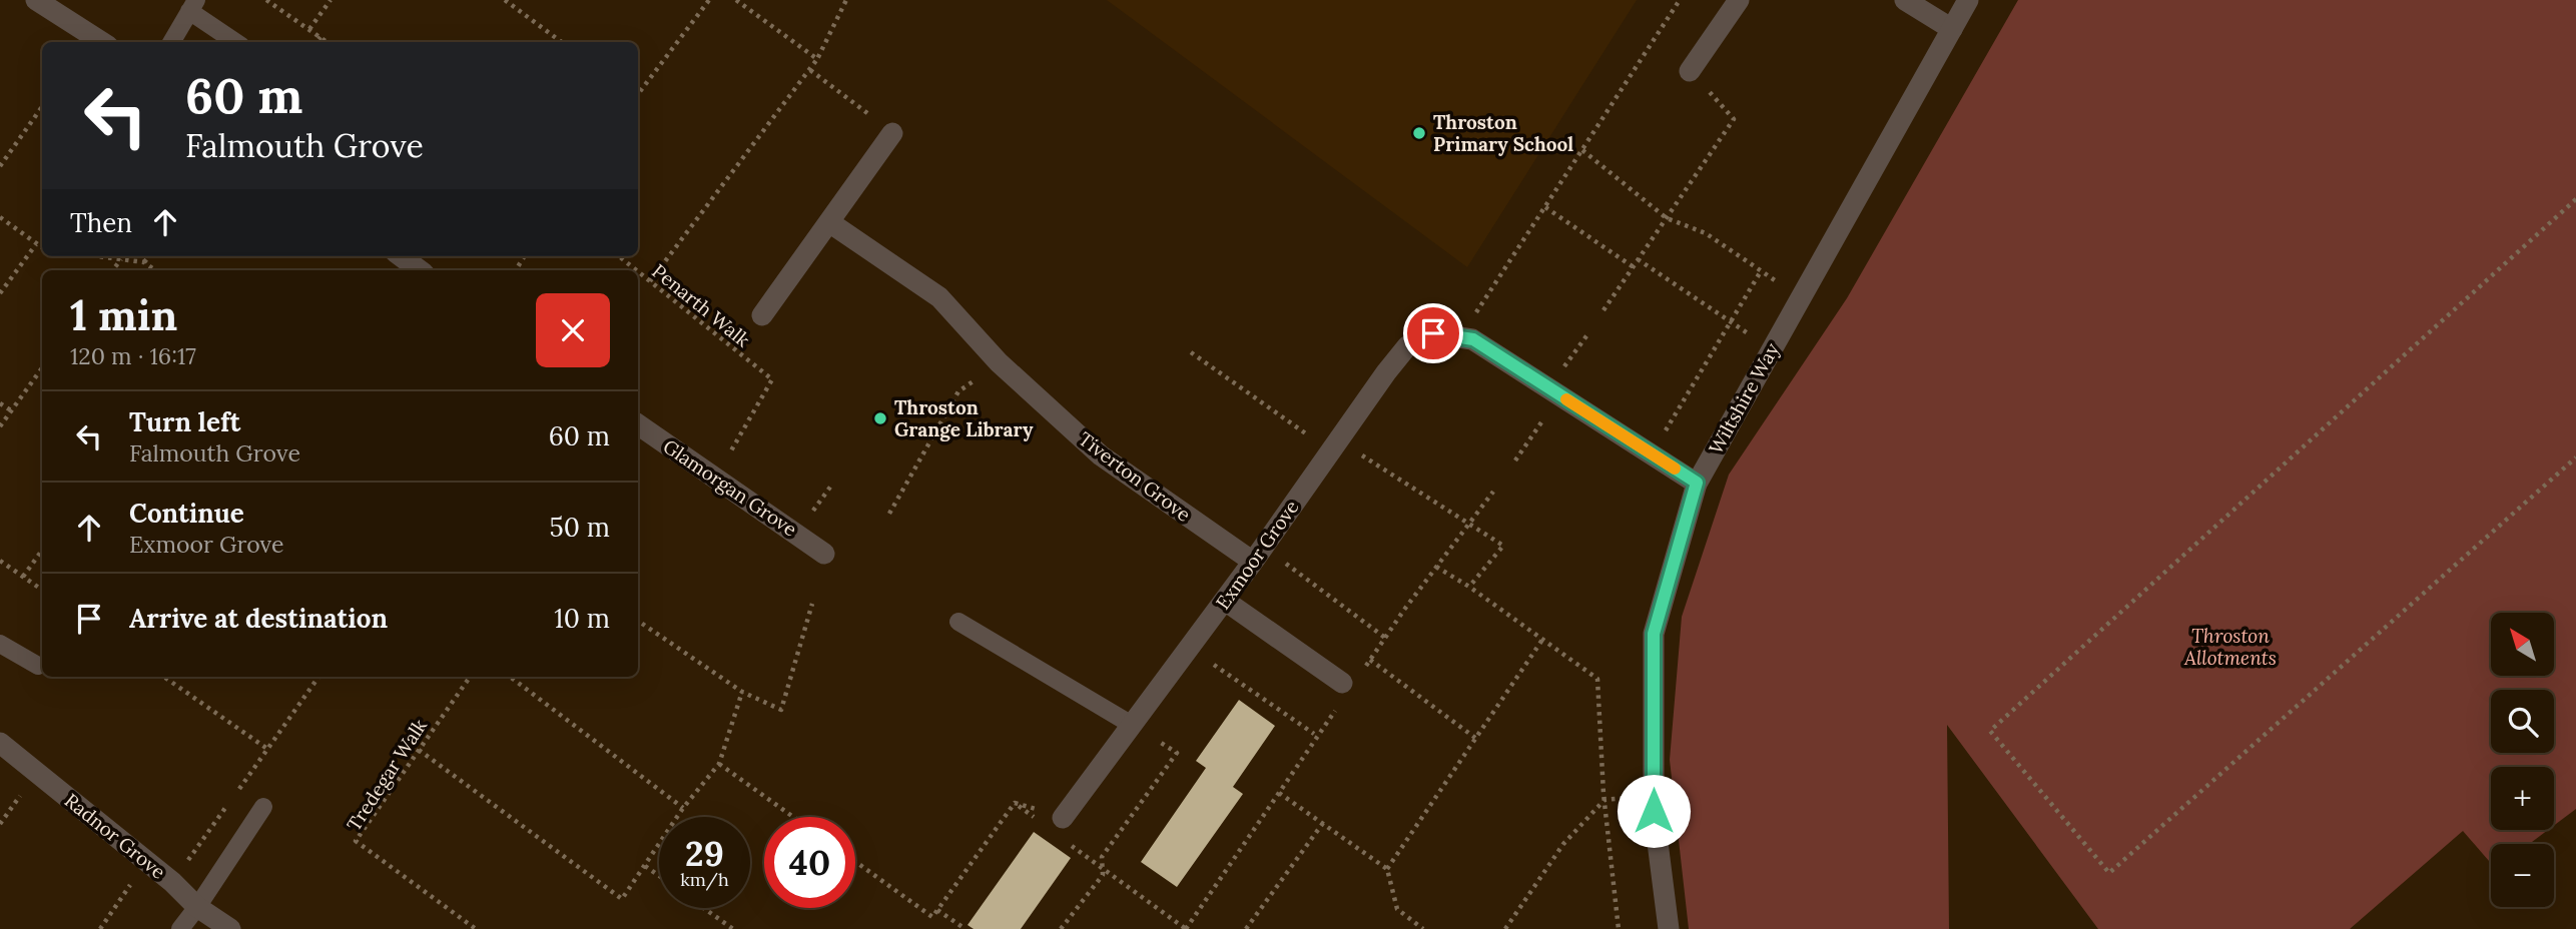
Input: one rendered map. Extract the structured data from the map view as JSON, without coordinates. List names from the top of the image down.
{
  "streets": {
    "street": [
      "Wiltshire Way",
      "Tiverton Grove",
      "Glamorgan Grove",
      "Exmoor Grove",
      "Radnor Grove"
    ],
    "path": ["Penarth Walk", "Tredegar Walk"]
  },
  "crossings": [
    ["Penarth Walk", "Glamorgan Grove"],
    ["Tiverton Grove", "Exmoor Grove"]
  ],
  "parks": ["Throston Allotments"],
  "places": ["Throston Primary School", "Throston Grange Library"],
  "north": "top left",
  "page": {
    "turn": ["60 m", "Falmouth Grove"],
    "then": "Then",
    "heading": ["1 min", "120 m · 16:17"],
    "list": [
      {
        "name": "Turn left",
        "note": "Falmouth Grove",
        "value": "60 m"
      },
      {
        "name": "Continue",
        "note": "Exmoor Grove",
        "value": "50 m"
      },
      {
        "name": "Arrive at destination",
        "value": "10 m"
      }
    ],
    "map_buttons": ["+", "−"],
    "speed": "29 km/h",
    "limit": "40"
  }
}
